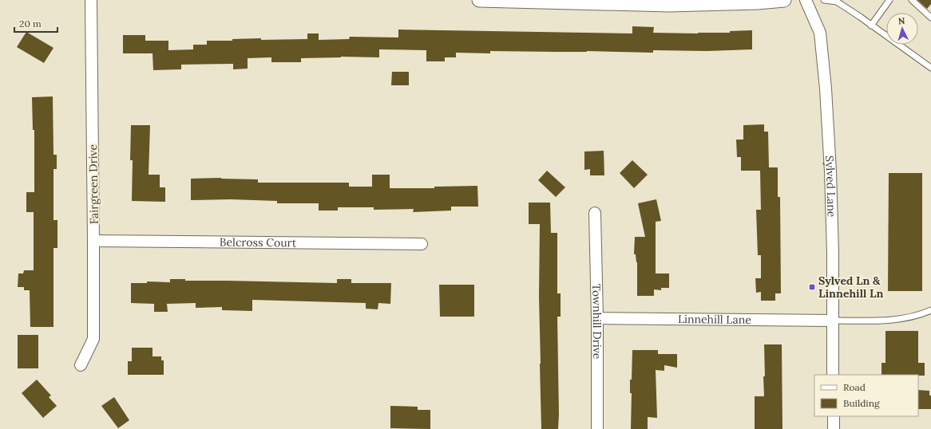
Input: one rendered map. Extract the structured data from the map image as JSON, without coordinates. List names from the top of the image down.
{
  "streets": {
    "street": [
      "Fairgreen Drive",
      "Sylved Lane",
      "Belcross Court",
      "Linnehill Lane",
      "Townhill Drive"
    ]
  },
  "crossings": [
    ["Fairgreen Drive", "Belcross Court"],
    ["Sylved Lane", "Linnehill Lane"],
    ["Linnehill Lane", "Townhill Drive"]
  ],
  "places": {
    "transit": ["Sylved Ln & Linnehill Ln"]
  },
  "legend": ["Road", "Building"],
  "scale_bar": "20 m",
  "north": "top"
}
